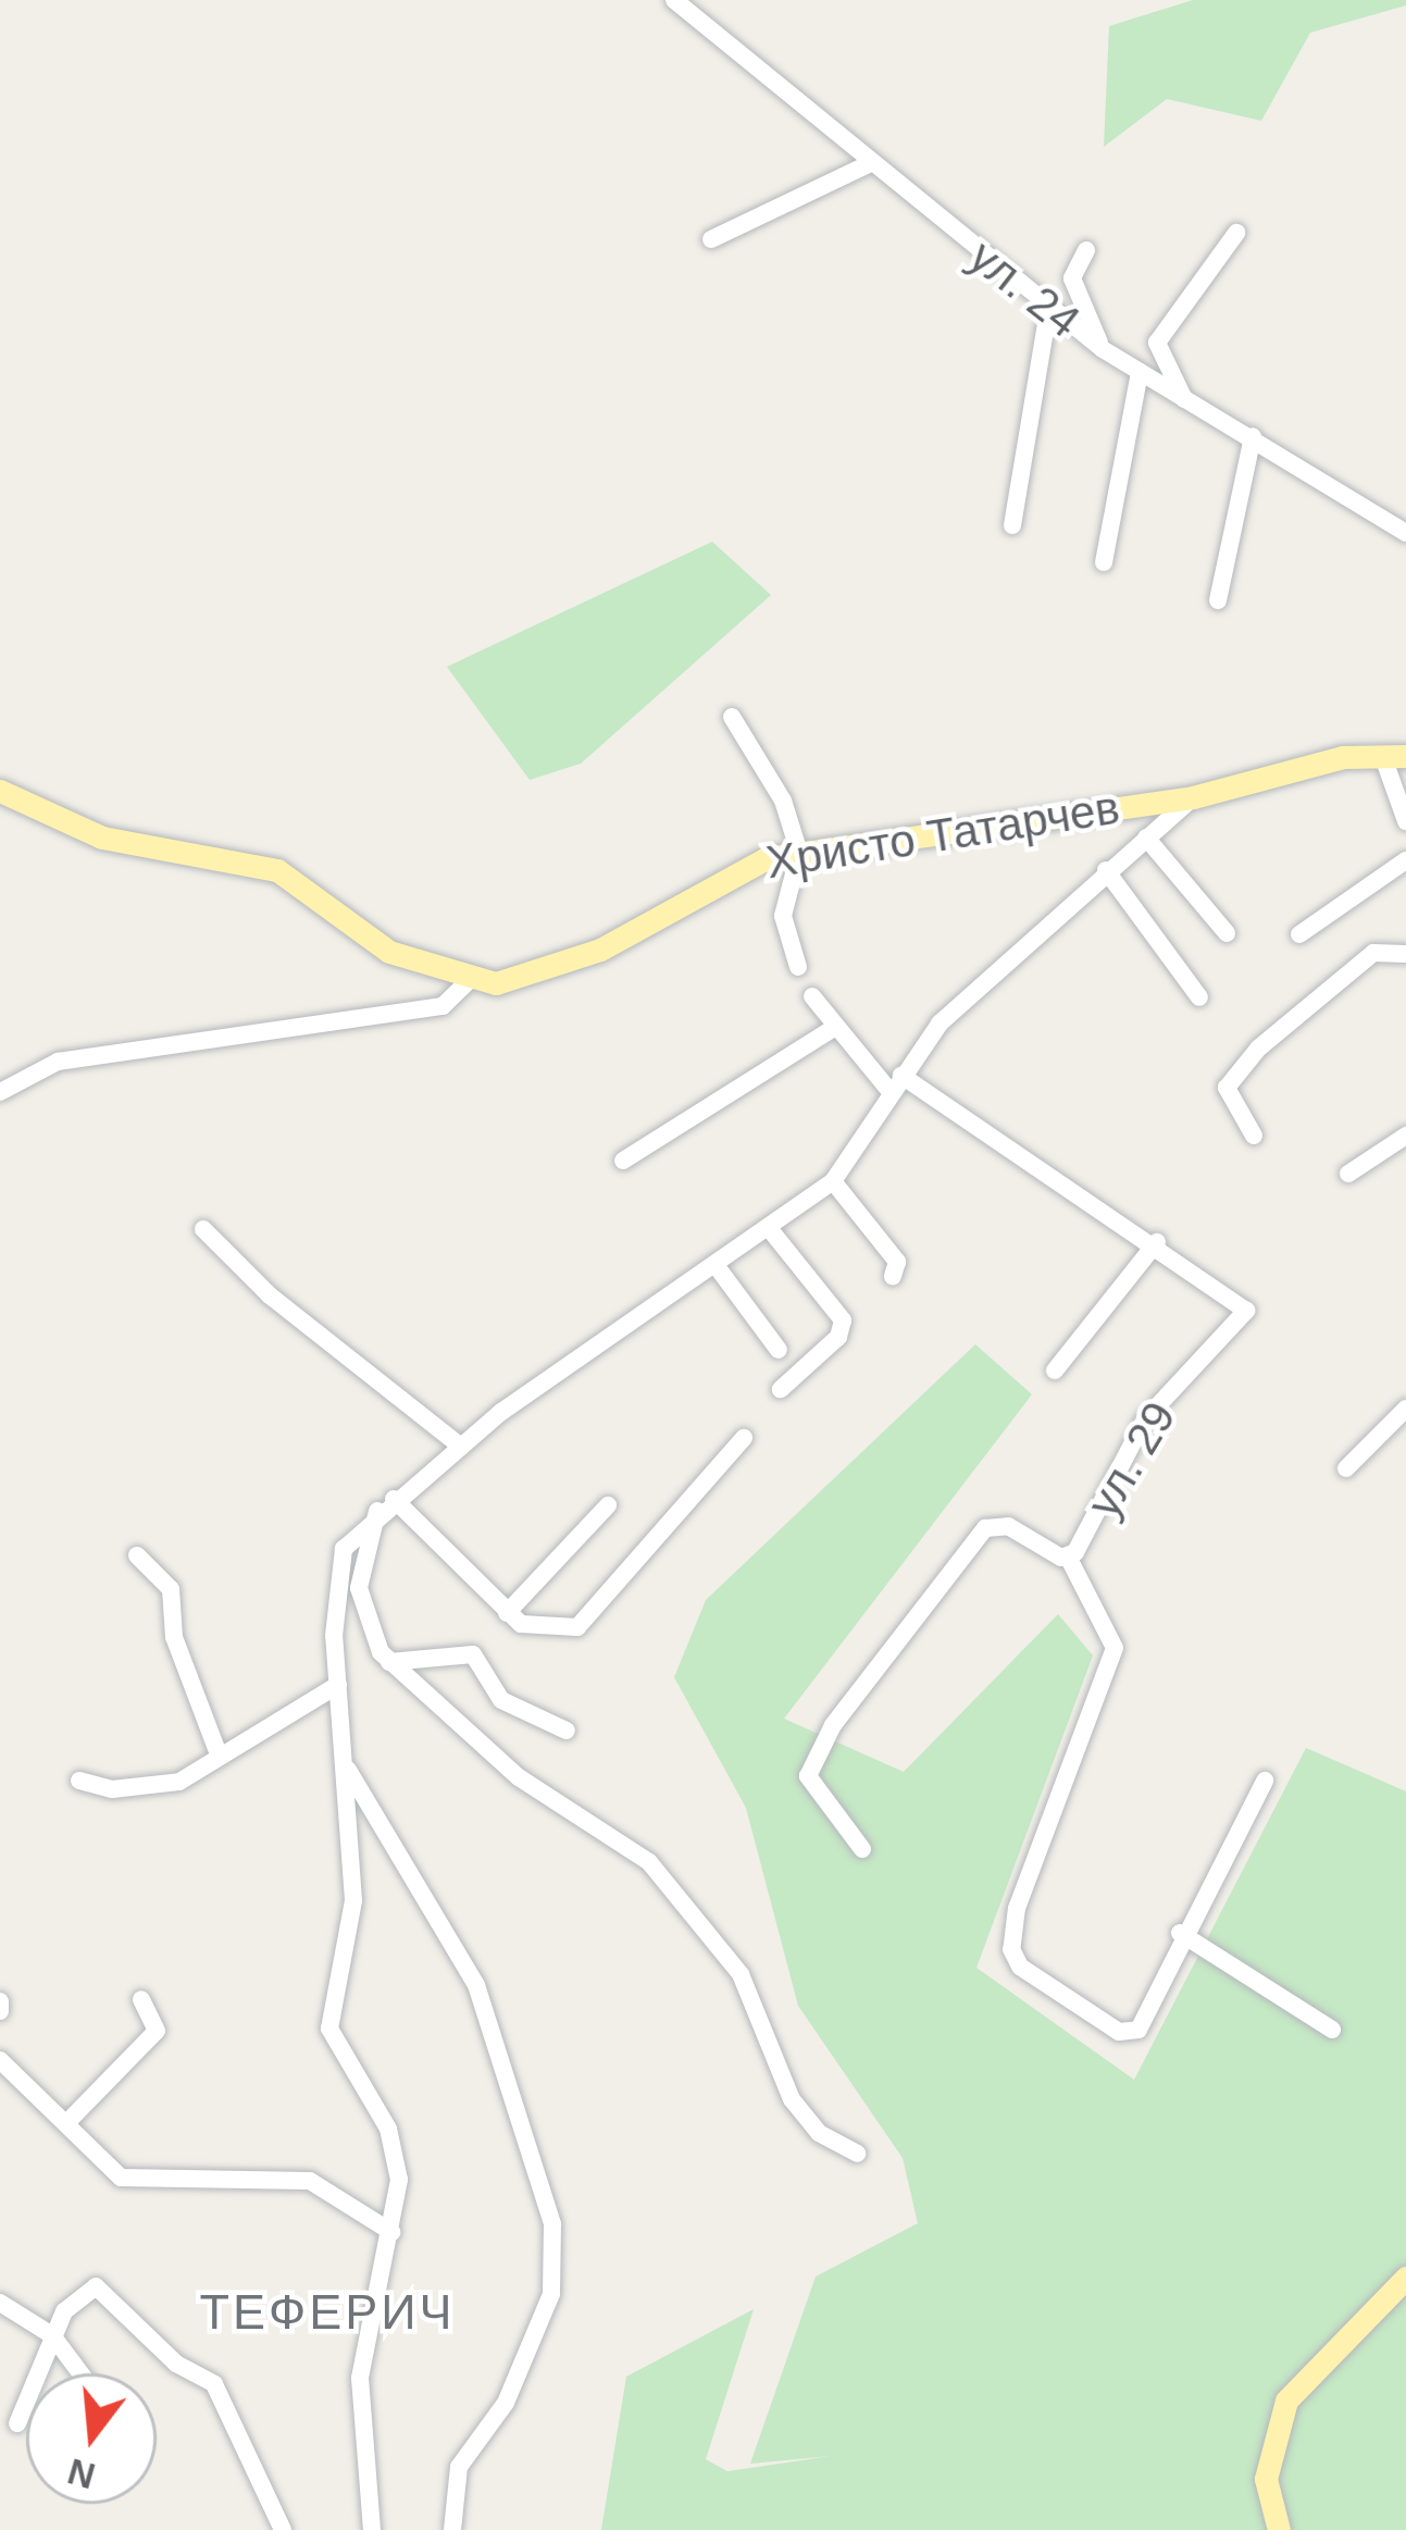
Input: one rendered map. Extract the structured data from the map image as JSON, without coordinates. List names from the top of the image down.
{
  "streets": {
    "main road": ["Христо Татарчев"],
    "street": ["ул. 24", "ул. 29"]
  },
  "districts": ["ТЕФЕРИЧ"],
  "north": "bottom"
}
